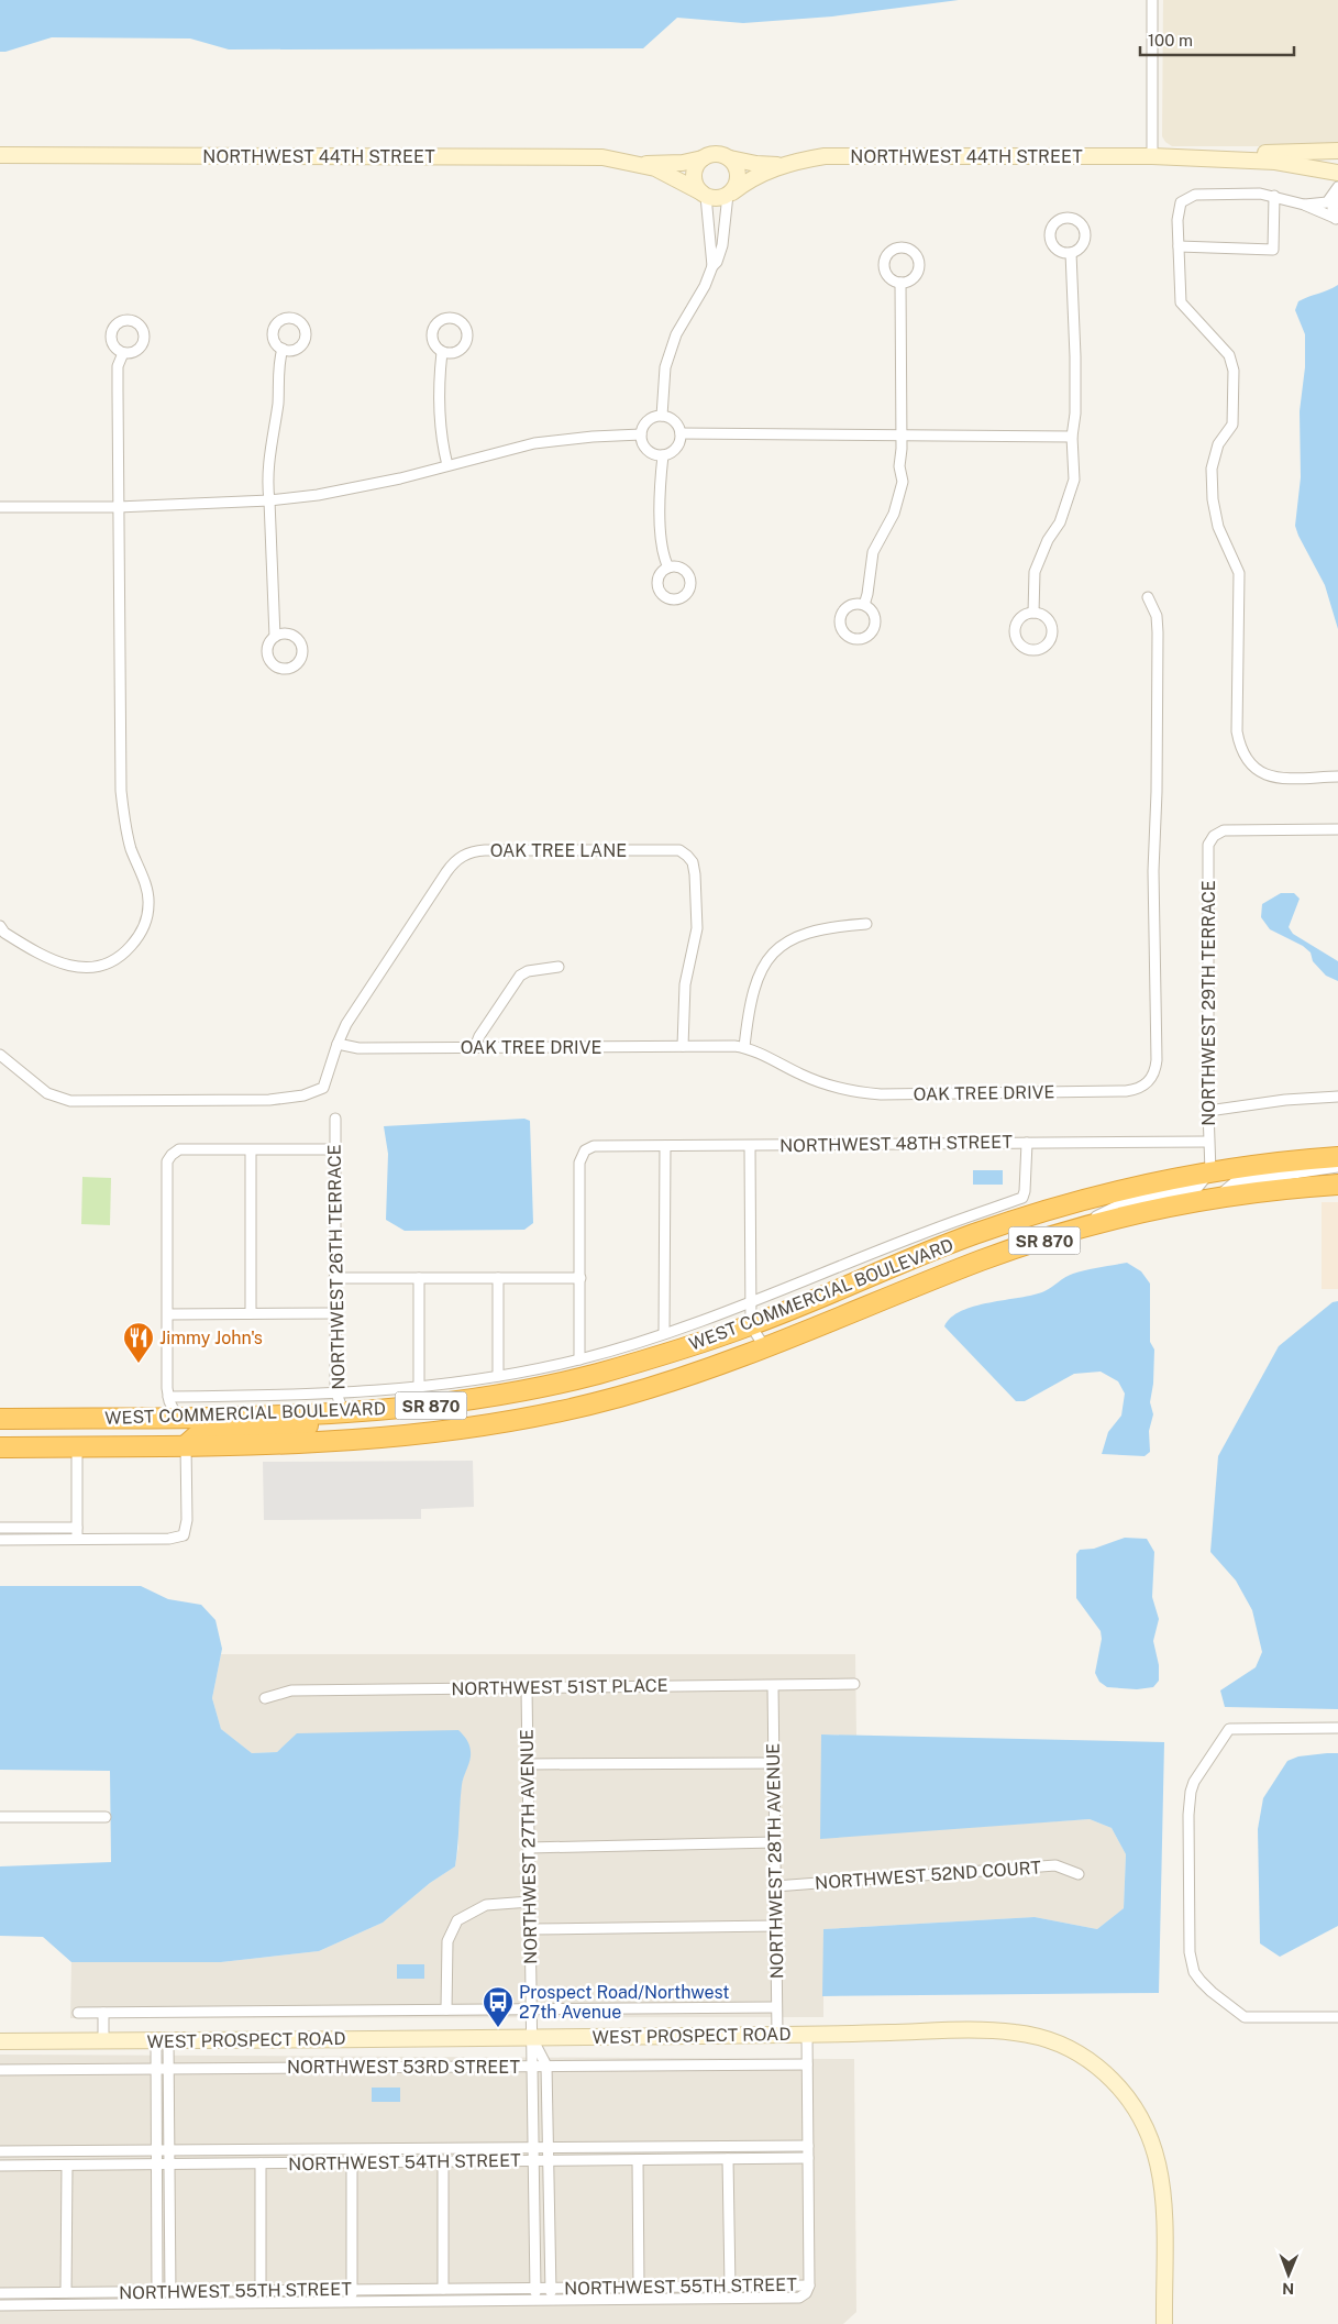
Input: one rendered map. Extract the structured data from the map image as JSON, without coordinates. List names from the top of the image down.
{
  "streets": {
    "highway": ["SR 870", "WEST COMMERCIAL BOULEVARD"],
    "street": [
      "NORTHWEST 44TH STREET",
      "OAK TREE LANE",
      "NORTHWEST 29TH TERRACE",
      "OAK TREE DRIVE",
      "NORTHWEST 48TH STREET",
      "NORTHWEST 26TH TERRACE",
      "NORTHWEST 51ST PLACE",
      "NORTHWEST 27TH AVENUE",
      "NORTHWEST 28TH AVENUE",
      "NORTHWEST 52ND COURT",
      "WEST PROSPECT ROAD",
      "NORTHWEST 53RD STREET",
      "NORTHWEST 54TH STREET",
      "NORTHWEST 55TH STREET"
    ]
  },
  "crossings": [
    ["OAK TREE LANE", "OAK TREE DRIVE"],
    ["NORTHWEST 29TH TERRACE", "NORTHWEST 48TH STREET"],
    ["NORTHWEST 29TH TERRACE", "WEST COMMERCIAL BOULEVARD"],
    ["NORTHWEST 26TH TERRACE", "WEST COMMERCIAL BOULEVARD"],
    ["NORTHWEST 51ST PLACE", "NORTHWEST 27TH AVENUE"],
    ["NORTHWEST 51ST PLACE", "NORTHWEST 28TH AVENUE"],
    ["NORTHWEST 27TH AVENUE", "WEST PROSPECT ROAD"],
    ["NORTHWEST 27TH AVENUE", "NORTHWEST 53RD STREET"],
    ["NORTHWEST 27TH AVENUE", "NORTHWEST 54TH STREET"],
    ["NORTHWEST 27TH AVENUE", "NORTHWEST 55TH STREET"],
    ["NORTHWEST 28TH AVENUE", "NORTHWEST 52ND COURT"],
    ["NORTHWEST 28TH AVENUE", "WEST PROSPECT ROAD"]
  ],
  "places": {
    "restaurant": ["Jimmy John's"],
    "bus stop": ["Prospect Road/Northwest 27th Avenue"]
  },
  "scale_bar": "100 m",
  "north": "bottom"
}
